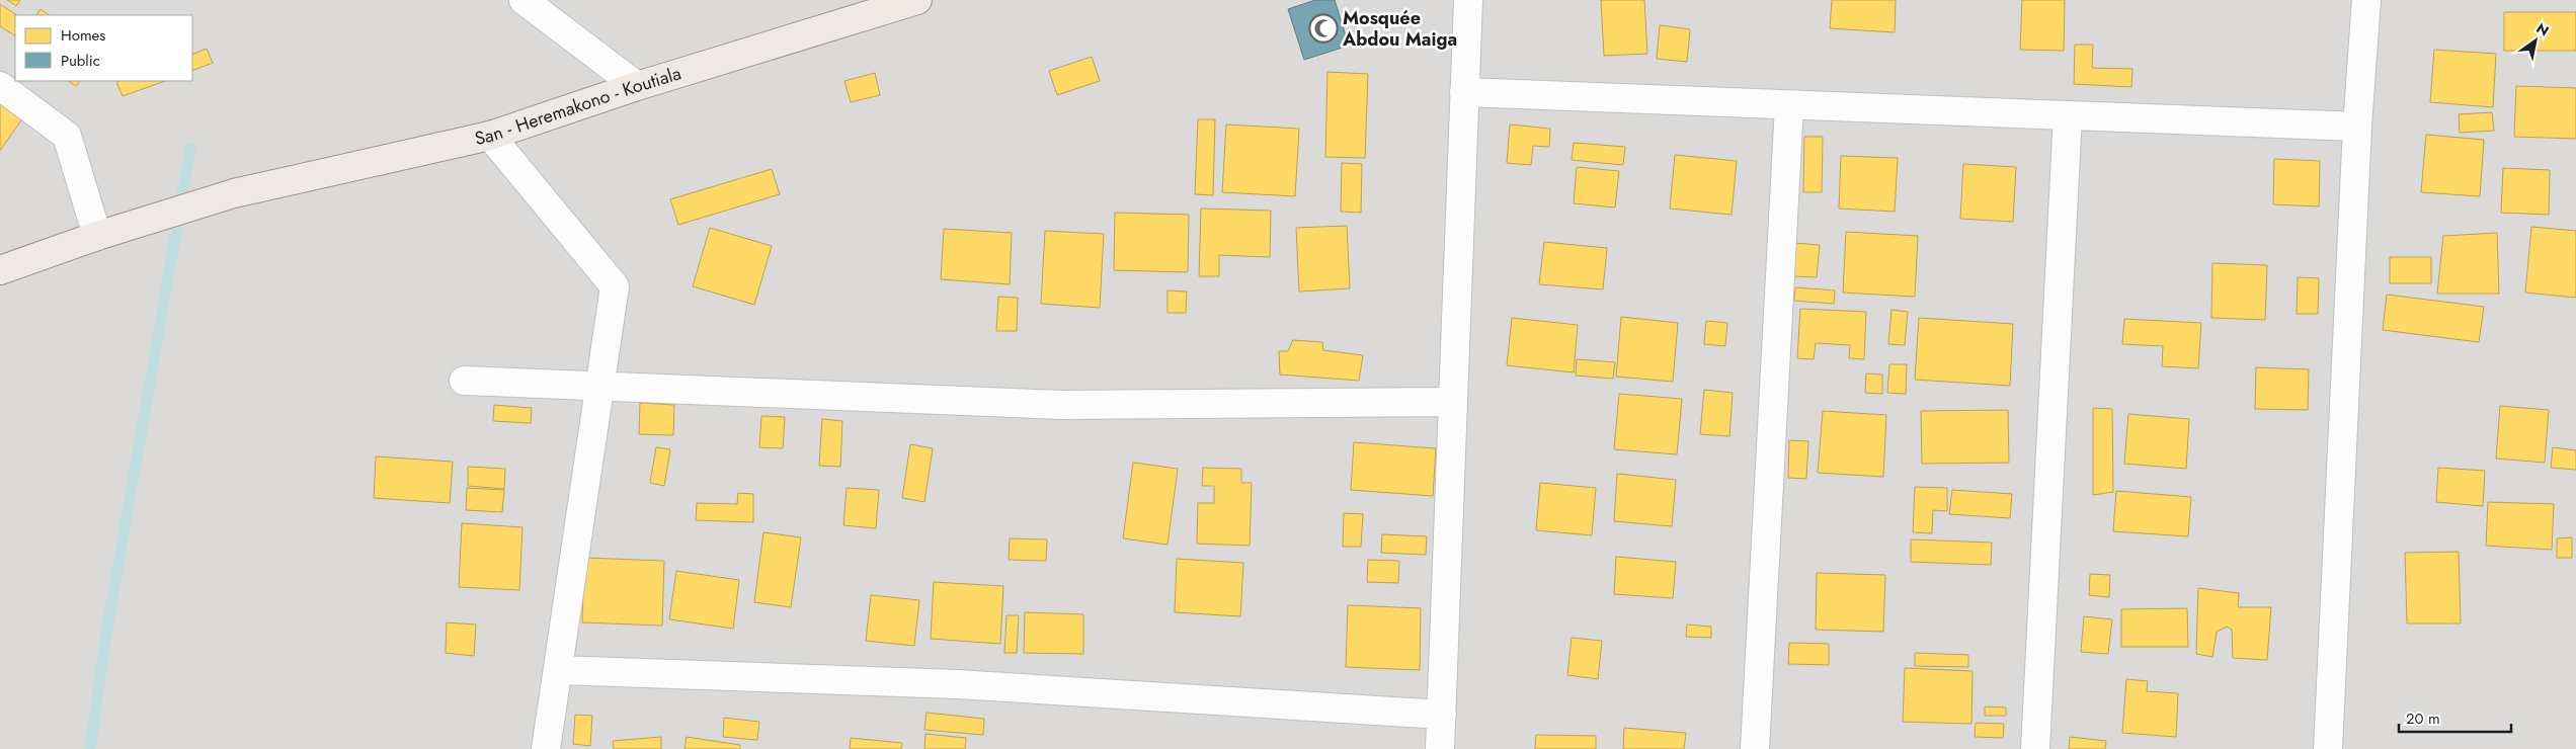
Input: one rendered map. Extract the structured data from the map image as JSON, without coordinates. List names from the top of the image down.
{
  "streets": {
    "main road": ["San - Heremakono - Koutiala"]
  },
  "places": {
    "mosque": ["Mosquée Abdou Maiga"]
  },
  "legend": ["Homes", "Public"],
  "scale_bar": "20 m",
  "north": "top right"
}
